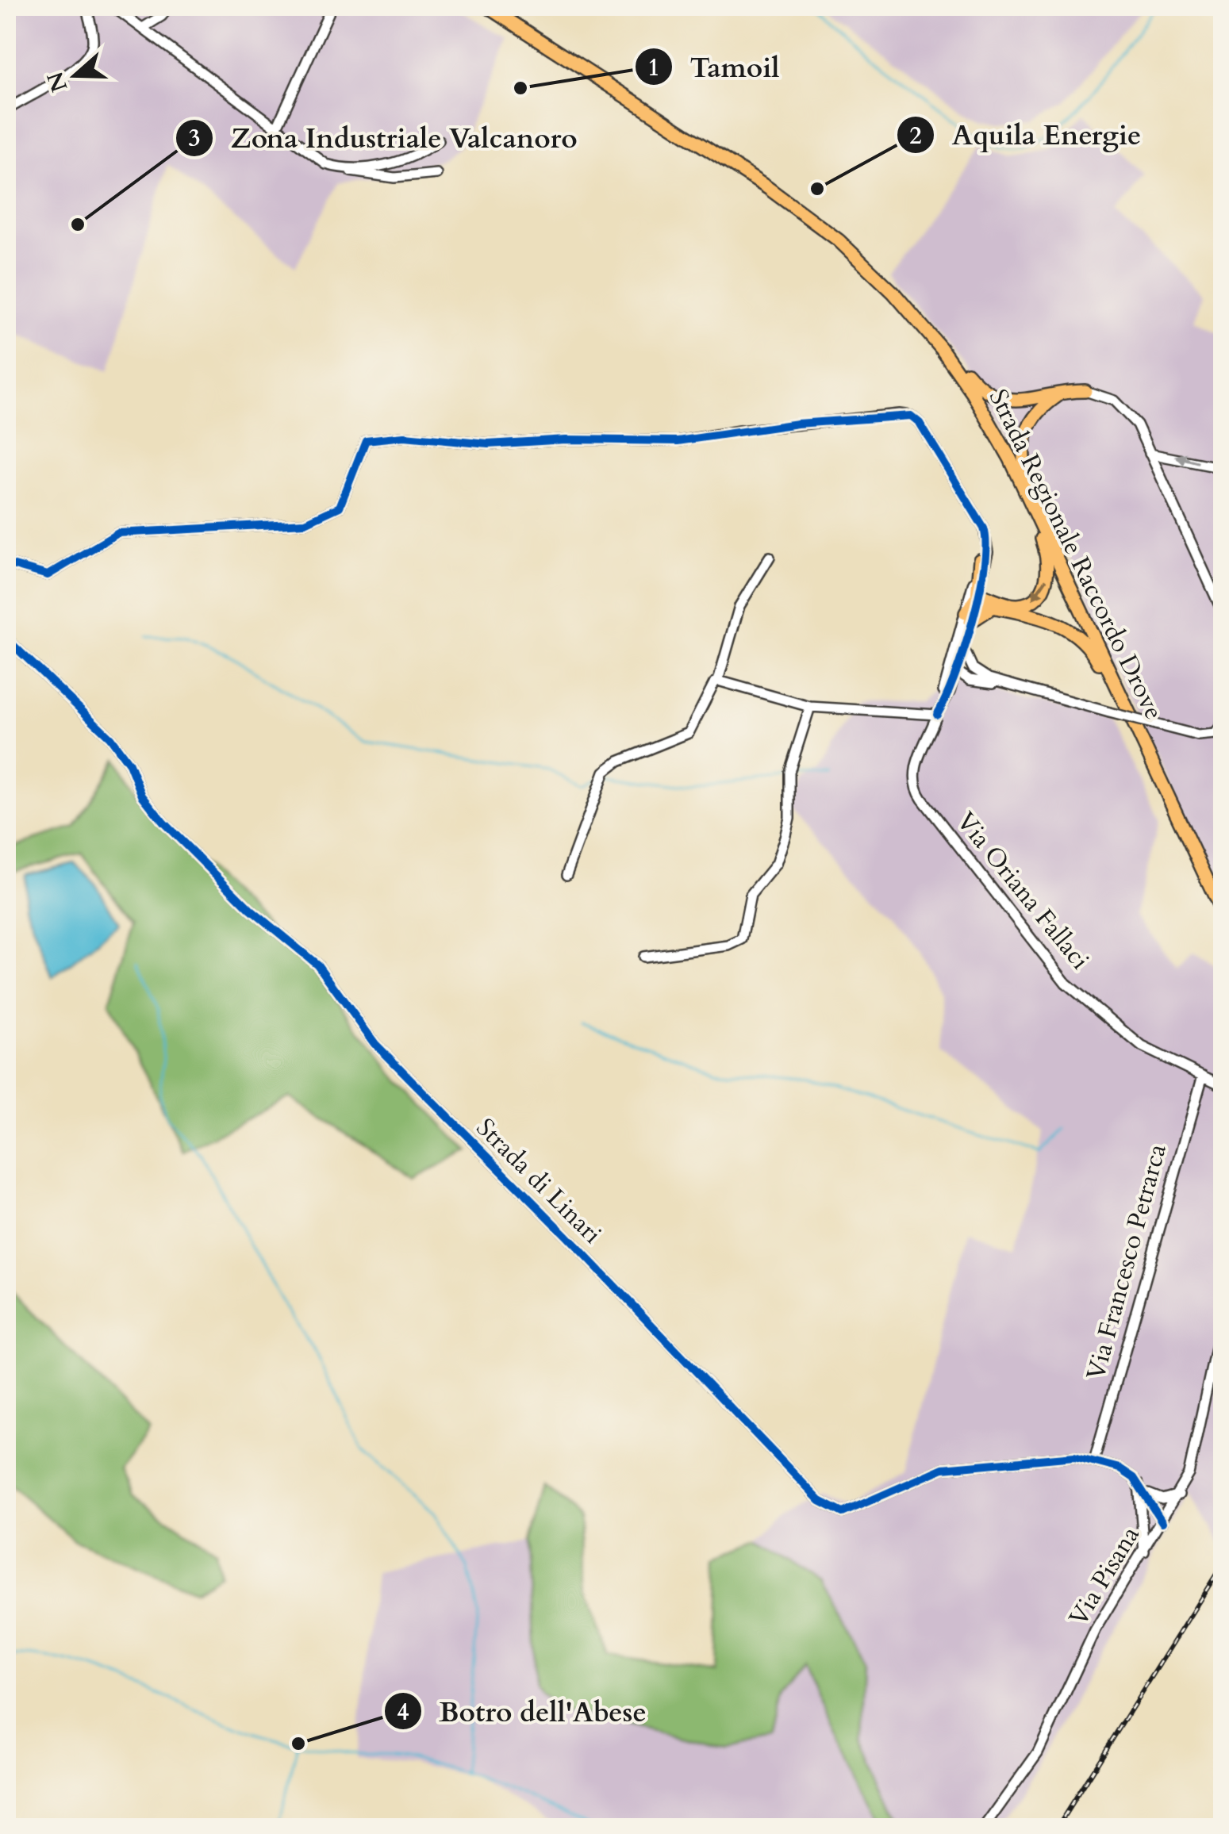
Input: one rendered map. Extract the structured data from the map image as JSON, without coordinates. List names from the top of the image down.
{
  "streets": {
    "main road": ["Strada Regionale Raccordo Drove"],
    "street": [
      "Via Oriana Fallaci",
      "Strada di Linari",
      "Via Francesco Petrarca",
      "Via Pisana"
    ]
  },
  "crossings": [
    ["Via Oriana Fallaci", "Via Francesco Petrarca"],
    ["Strada di Linari", "Via Francesco Petrarca"],
    ["Strada di Linari", "Via Pisana"]
  ],
  "places": [
    "Tamoil",
    "Aquila Energie",
    "Zona Industriale Valcanoro",
    "Botro dell'Abese"
  ],
  "north": "left"
}
